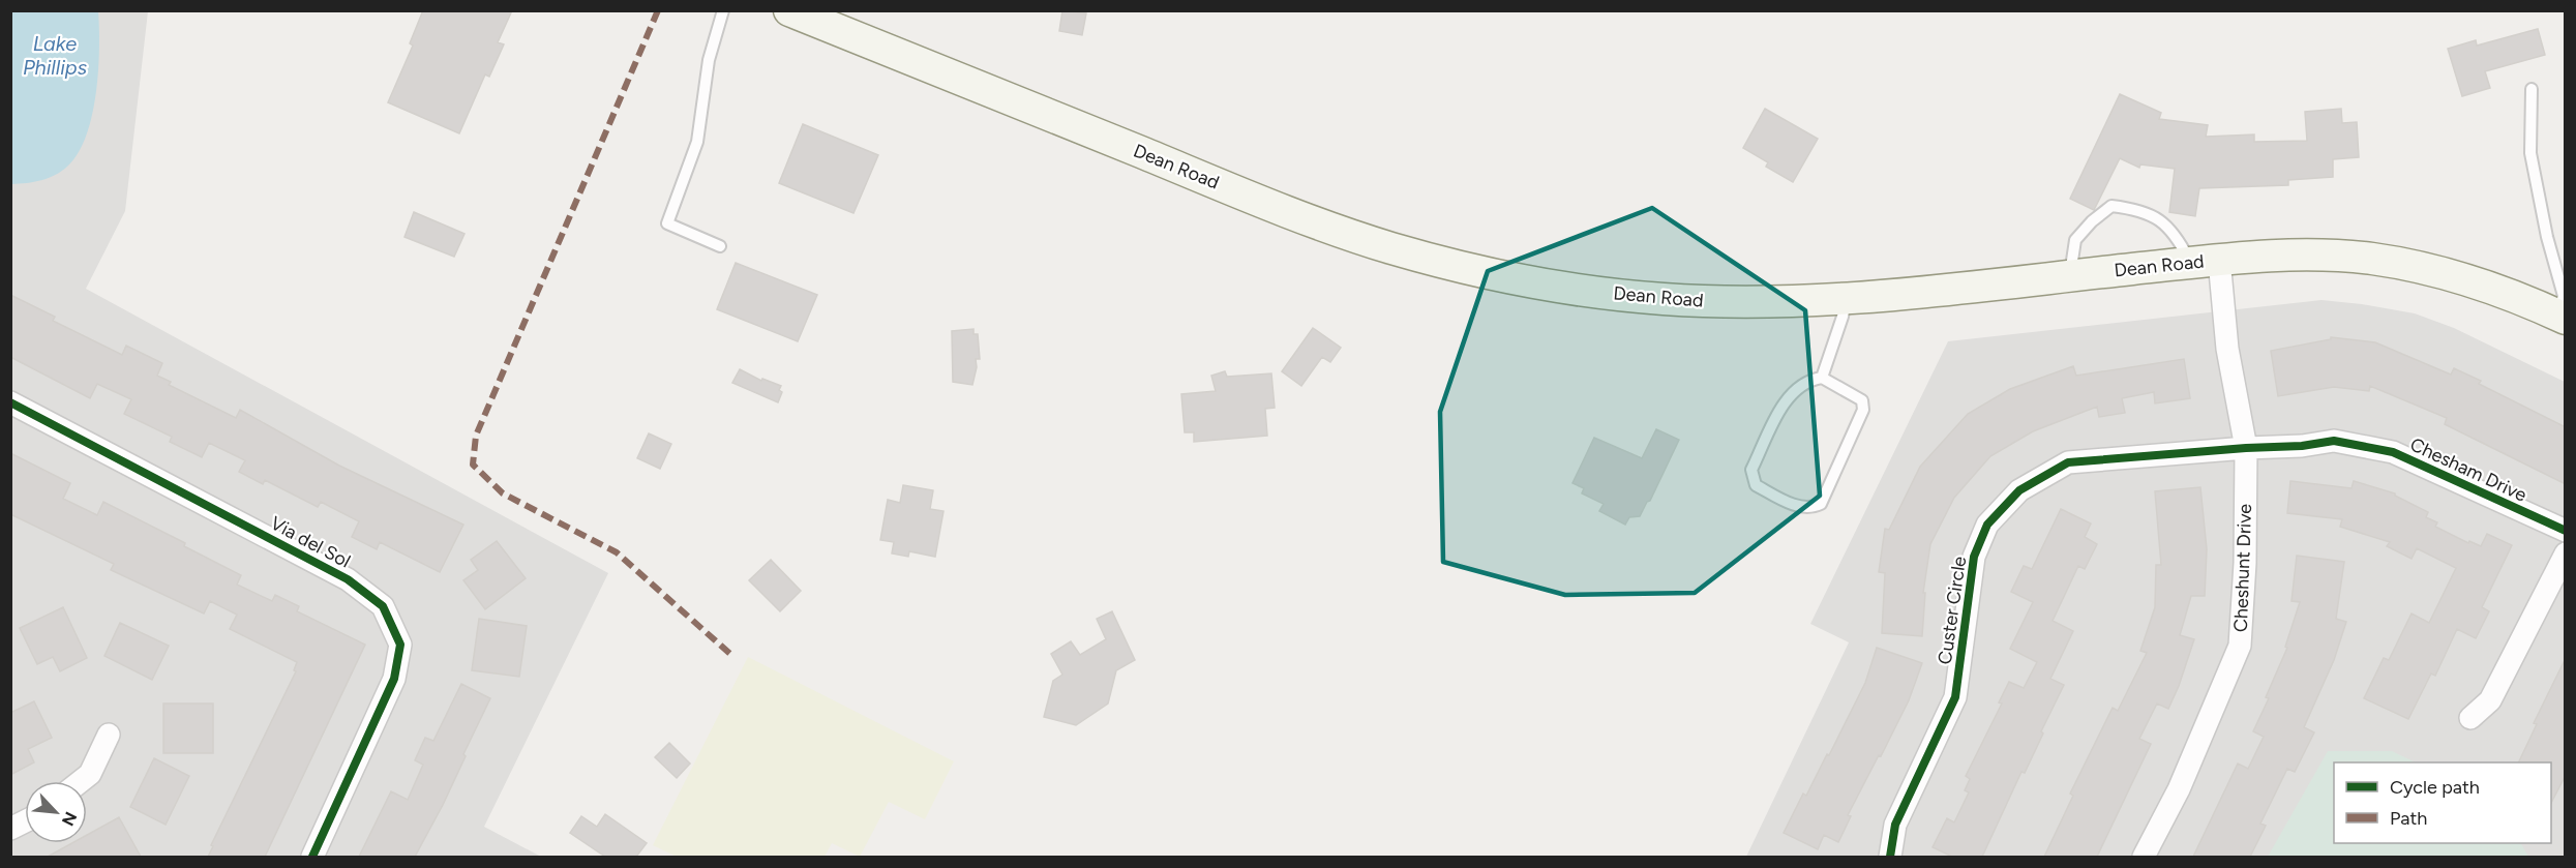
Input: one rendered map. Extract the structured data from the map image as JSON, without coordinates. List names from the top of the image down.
{
  "streets": {
    "main road": ["Dean Road"],
    "street": [
      "Chesham Drive",
      "Via del Sol",
      "Cheshunt Drive",
      "Custer Circle"
    ]
  },
  "crossings": [
    ["Dean Road", "Cheshunt Drive"],
    ["Chesham Drive", "Cheshunt Drive"],
    ["Chesham Drive", "Custer Circle"],
    ["Cheshunt Drive", "Custer Circle"]
  ],
  "water": ["Lake Phillips"],
  "legend": ["Cycle path", "Path"],
  "north": "bottom right"
}
